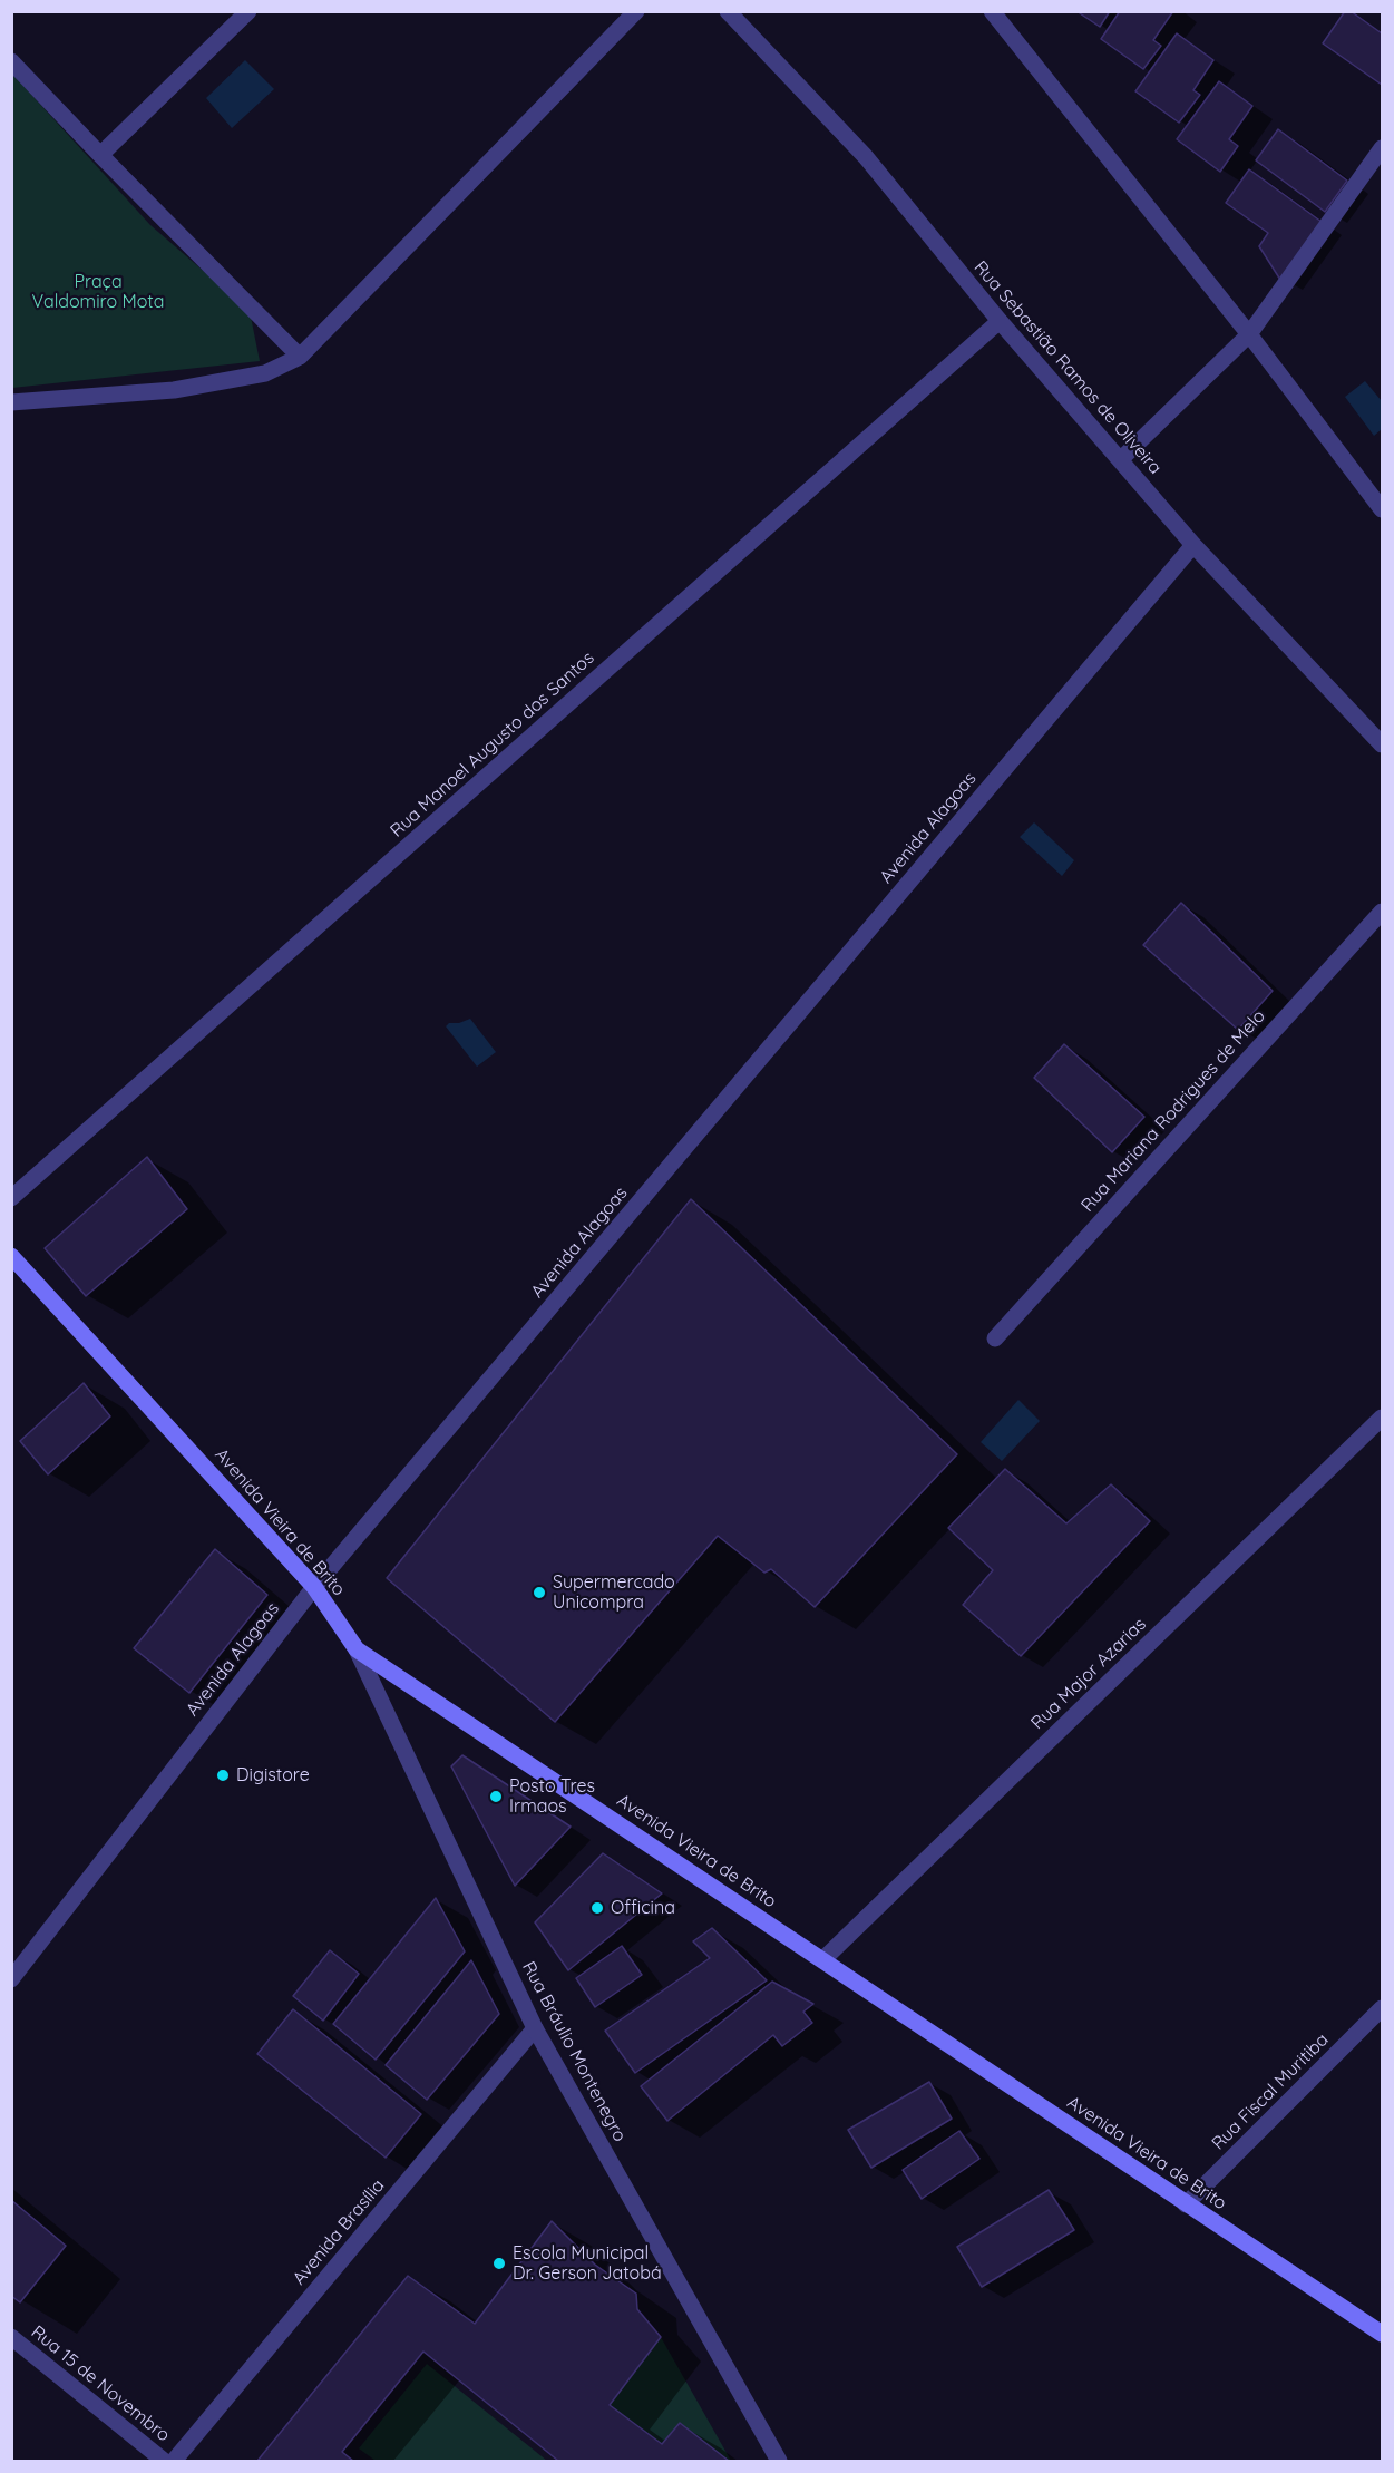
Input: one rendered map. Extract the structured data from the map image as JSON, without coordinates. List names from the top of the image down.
{
  "streets": {
    "main road": ["Avenida Vieira de Brito"],
    "street": [
      "Rua Sebastião Ramos de Oliveira",
      "Rua Manoel Augusto dos Santos",
      "Avenida Alagoas",
      "Rua Mariana Rodrigues de Melo",
      "Rua Major Azarias",
      "Rua Bráulio Montenegro",
      "Rua Fiscal Muritiba",
      "Avenida Brasília",
      "Rua 15 de Novembro"
    ]
  },
  "crossings": [
    ["Rua Sebastião Ramos de Oliveira", "Rua Manoel Augusto dos Santos"],
    ["Rua Sebastião Ramos de Oliveira", "Avenida Alagoas"],
    ["Avenida Alagoas", "Avenida Vieira de Brito"],
    ["Avenida Vieira de Brito", "Rua Major Azarias"],
    ["Avenida Vieira de Brito", "Rua Bráulio Montenegro"],
    ["Avenida Vieira de Brito", "Rua Fiscal Muritiba"],
    ["Rua Bráulio Montenegro", "Avenida Brasília"]
  ],
  "parks": ["Praça Valdomiro Mota"],
  "places": [
    "Supermercado Unicompra",
    "Digistore",
    "Posto Tres Irmaos",
    "Officina",
    "Escola Municipal Dr. Gerson Jatobá"
  ]
}
